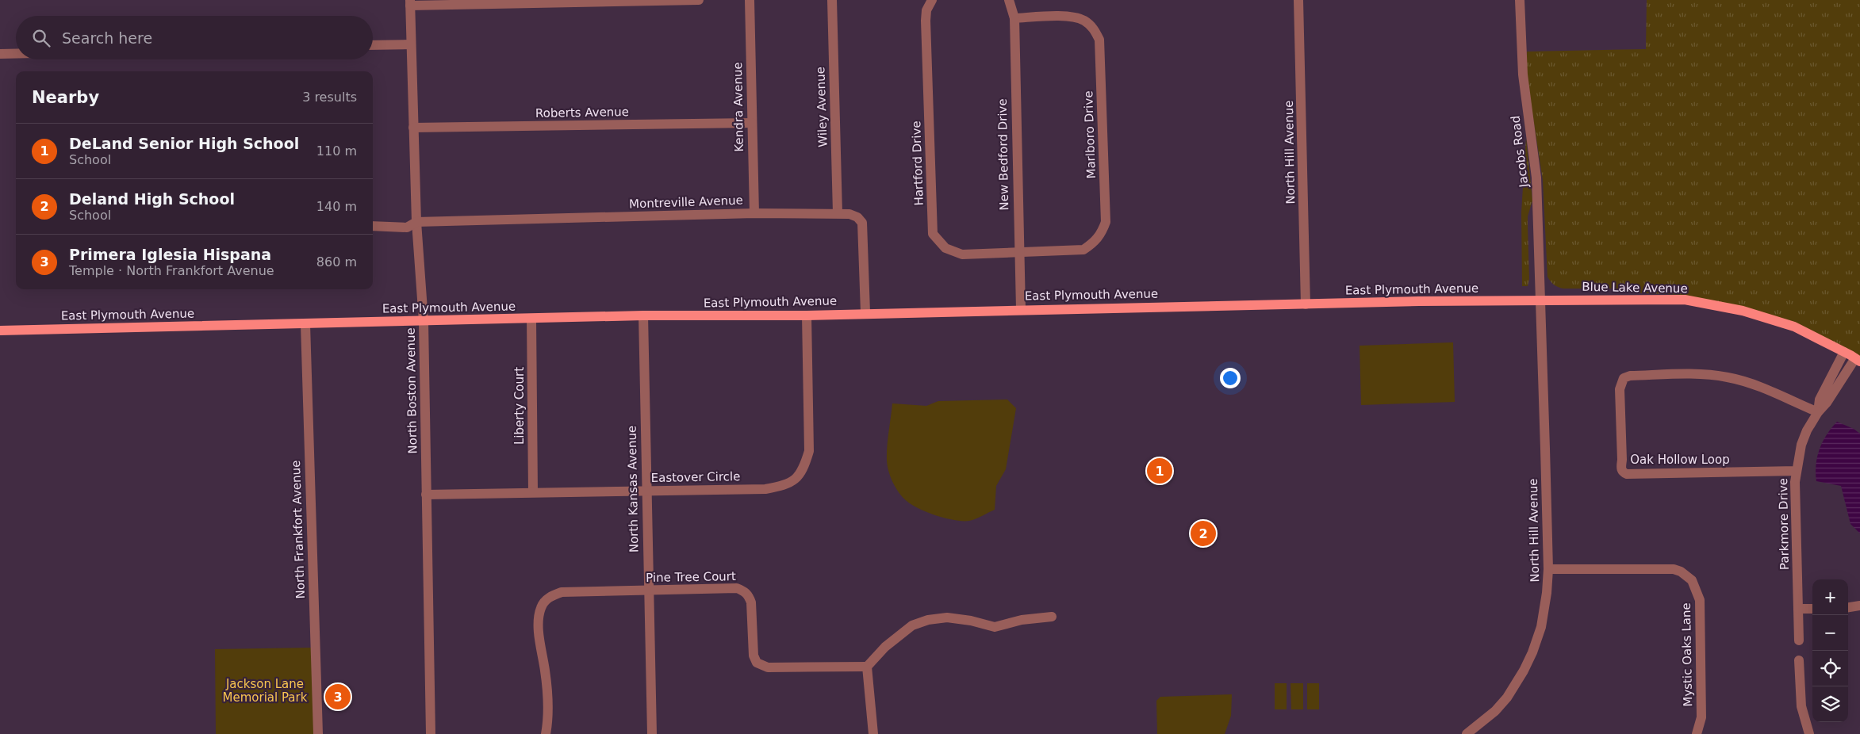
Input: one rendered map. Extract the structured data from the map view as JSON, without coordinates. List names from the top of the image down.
{
  "streets": {
    "main road": ["Blue Lake Avenue", "East Plymouth Avenue"],
    "street": [
      "Kendra Avenue",
      "Wiley Avenue",
      "Roberts Avenue",
      "Marlboro Drive",
      "Jacobs Road",
      "North Hill Avenue",
      "New Bedford Drive",
      "Hartford Drive",
      "Montreville Avenue",
      "North Boston Avenue",
      "Liberty Court",
      "Oak Hollow Loop",
      "Eastover Circle",
      "North Kansas Avenue",
      "Parkmore Drive",
      "North Frankfort Avenue",
      "Pine Tree Court",
      "Mystic Oaks Lane"
    ]
  },
  "crossings": [
    ["Kendra Avenue", "Roberts Avenue"],
    ["Kendra Avenue", "Montreville Avenue"],
    ["Wiley Avenue", "Montreville Avenue"],
    ["Roberts Avenue", "North Boston Avenue"],
    ["Marlboro Drive", "New Bedford Drive"],
    ["Marlboro Drive", "Hartford Drive"],
    ["Jacobs Road", "North Hill Avenue"],
    ["Jacobs Road", "Blue Lake Avenue"],
    ["Jacobs Road", "East Plymouth Avenue"],
    ["North Hill Avenue", "Blue Lake Avenue"],
    ["North Hill Avenue", "East Plymouth Avenue"],
    ["North Hill Avenue", "Mystic Oaks Lane"],
    ["New Bedford Drive", "Hartford Drive"],
    ["New Bedford Drive", "East Plymouth Avenue"],
    ["Montreville Avenue", "East Plymouth Avenue"],
    ["Montreville Avenue", "North Boston Avenue"],
    ["Blue Lake Avenue", "East Plymouth Avenue"],
    ["Blue Lake Avenue", "Parkmore Drive"],
    ["East Plymouth Avenue", "North Boston Avenue"],
    ["East Plymouth Avenue", "Liberty Court"],
    ["East Plymouth Avenue", "Eastover Circle"],
    ["East Plymouth Avenue", "North Kansas Avenue"],
    ["East Plymouth Avenue", "North Frankfort Avenue"],
    ["North Boston Avenue", "Eastover Circle"],
    ["Liberty Court", "Eastover Circle"],
    ["Oak Hollow Loop", "Parkmore Drive"],
    ["Eastover Circle", "North Kansas Avenue"],
    ["North Kansas Avenue", "Pine Tree Court"]
  ],
  "parks": ["Jackson Lane Memorial Park"],
  "page": {
    "search": "Search here",
    "heading": ["Nearby", "3 results"],
    "list": [
      {
        "mark": "1",
        "name": "DeLand Senior High School",
        "note": "School",
        "value": "110 m"
      },
      {
        "mark": "2",
        "name": "Deland High School",
        "note": "School",
        "value": "140 m"
      },
      {
        "mark": "3",
        "name": "Primera Iglesia Hispana",
        "note": "Temple · North Frankfort Avenue",
        "value": "860 m"
      }
    ],
    "pins": ["1", "2", "3"],
    "map_buttons": ["+", "−"]
  }
}
